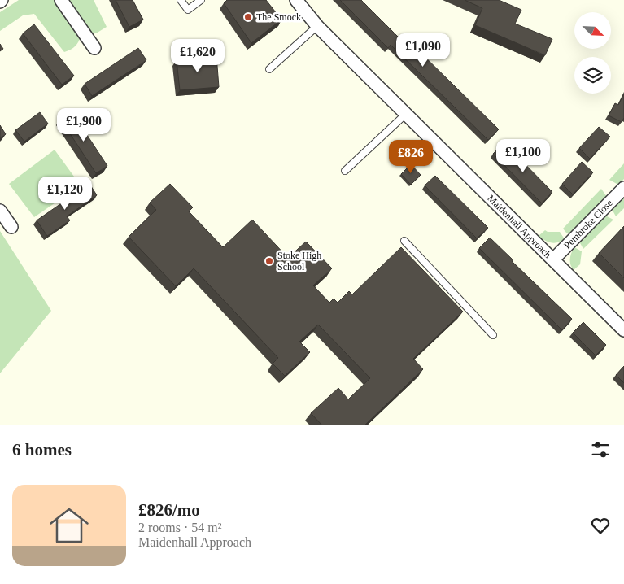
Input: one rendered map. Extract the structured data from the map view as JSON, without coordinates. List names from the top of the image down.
{
  "streets": {
    "street": ["Pembroke Close", "Maidenhall Approach"]
  },
  "crossings": [
    ["Pembroke Close", "Maidenhall Approach"]
  ],
  "places": ["The Smock", "Stoke High School"],
  "north": "bottom right",
  "page": {
    "price": [
      "£1,090",
      "£1,620",
      "£1,900",
      "£1,100",
      "£826",
      "£1,120"
    ],
    "heading": "6 homes",
    "list": [
      {
        "name": "£826/mo",
        "note": "2 rooms · 54 m² · Maidenhall Approach"
      }
    ]
  }
}
